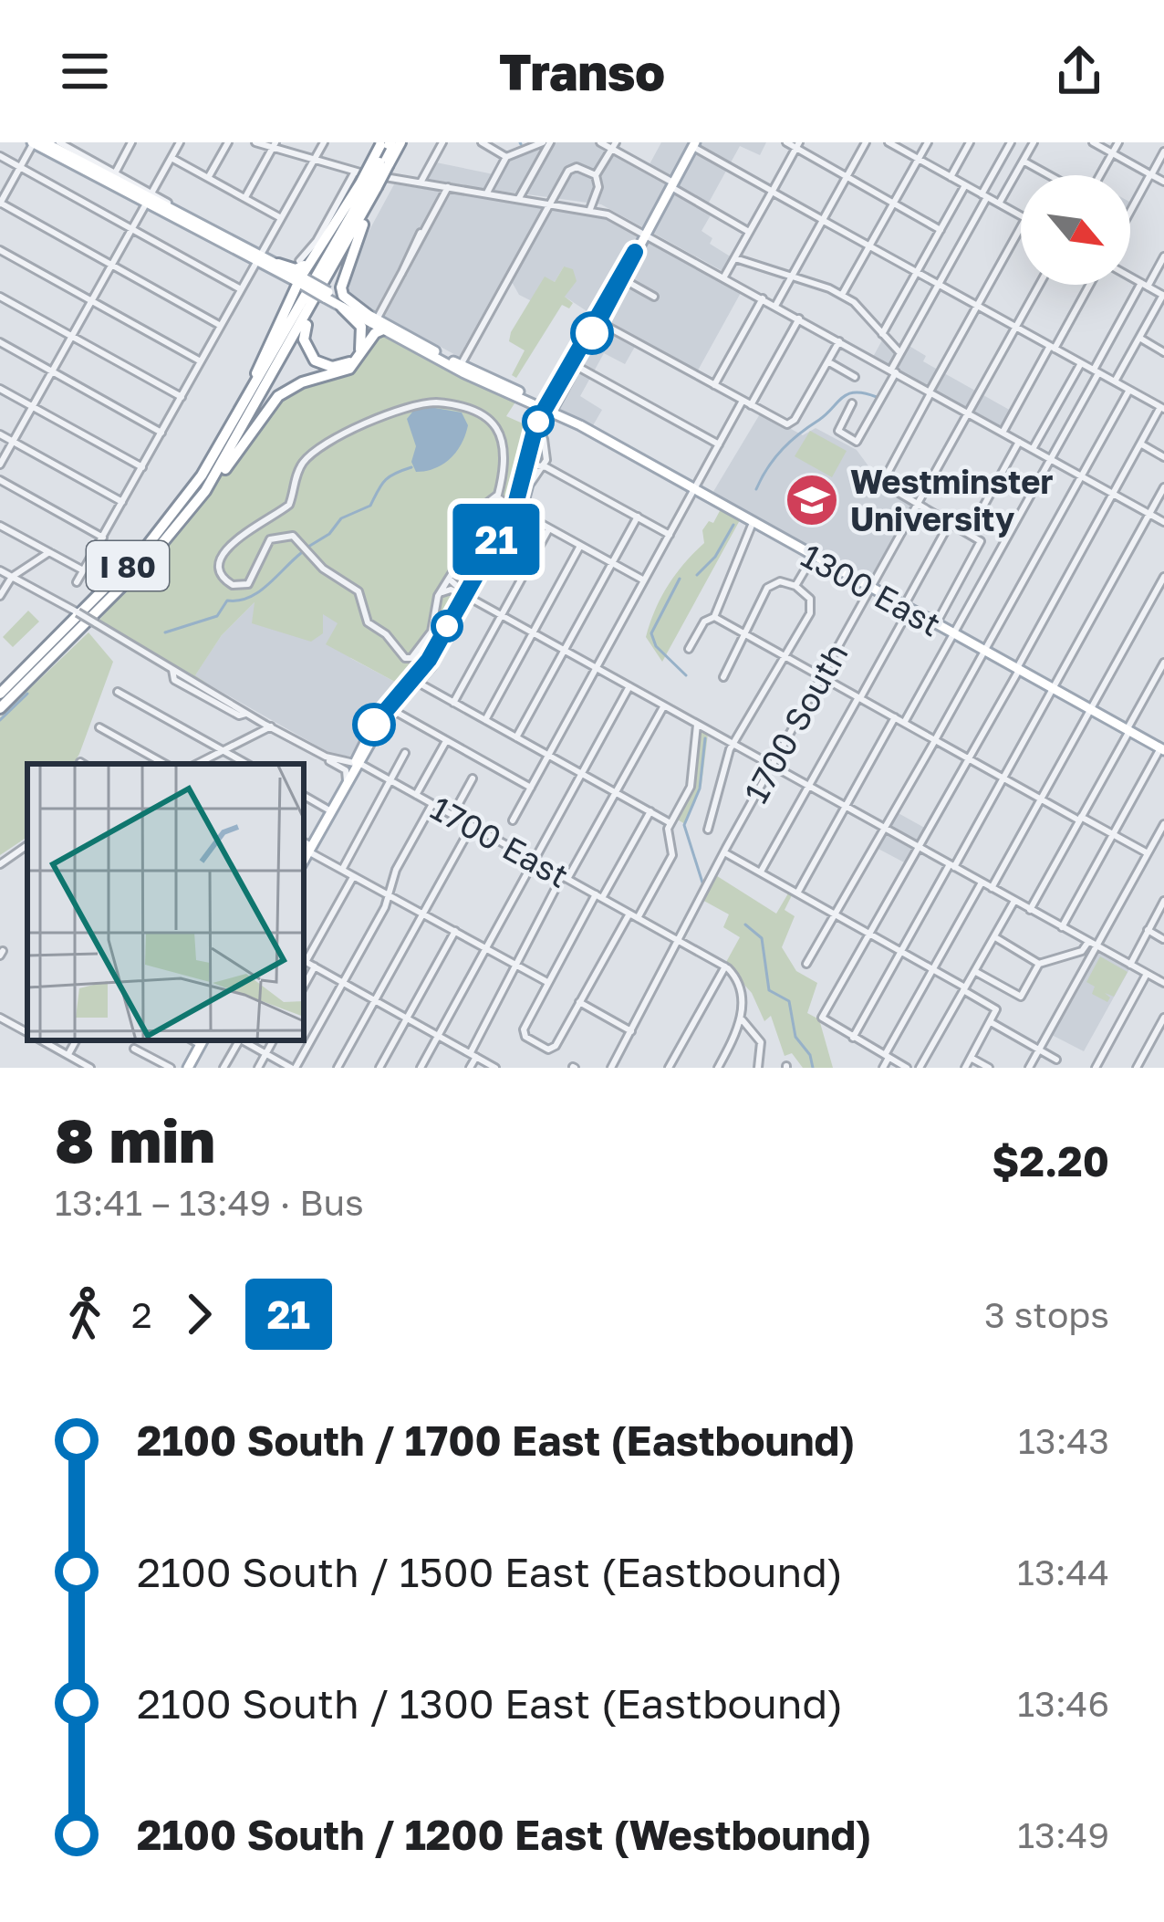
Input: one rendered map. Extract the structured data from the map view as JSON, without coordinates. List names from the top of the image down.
{
  "streets": {
    "highway": ["I 80"],
    "main road": ["1300 East"],
    "street": ["1700 South", "1700 East"]
  },
  "crossings": [
    ["I 80", "1300 East"],
    ["1300 East", "1700 South"],
    ["1700 South", "1700 East"]
  ],
  "places": {
    "school or university": ["Westminster University"]
  },
  "lines": ["bus line 21"],
  "north": "bottom right",
  "page": {
    "header": "Transo",
    "on_map": "21",
    "heading": ["8 min", "13:41 – 13:49 · Bus", "$2.20"],
    "legs": ["2", "21", "3 stops"],
    "list": [
      {
        "name": "2100 South / 1700 East (Eastbound)",
        "value": "13:43"
      },
      {
        "name": "2100 South / 1500 East (Eastbound)",
        "value": "13:44"
      },
      {
        "name": "2100 South / 1300 East (Eastbound)",
        "value": "13:46"
      },
      {
        "name": "2100 South / 1200 East (Westbound)",
        "value": "13:49"
      }
    ]
  }
}
